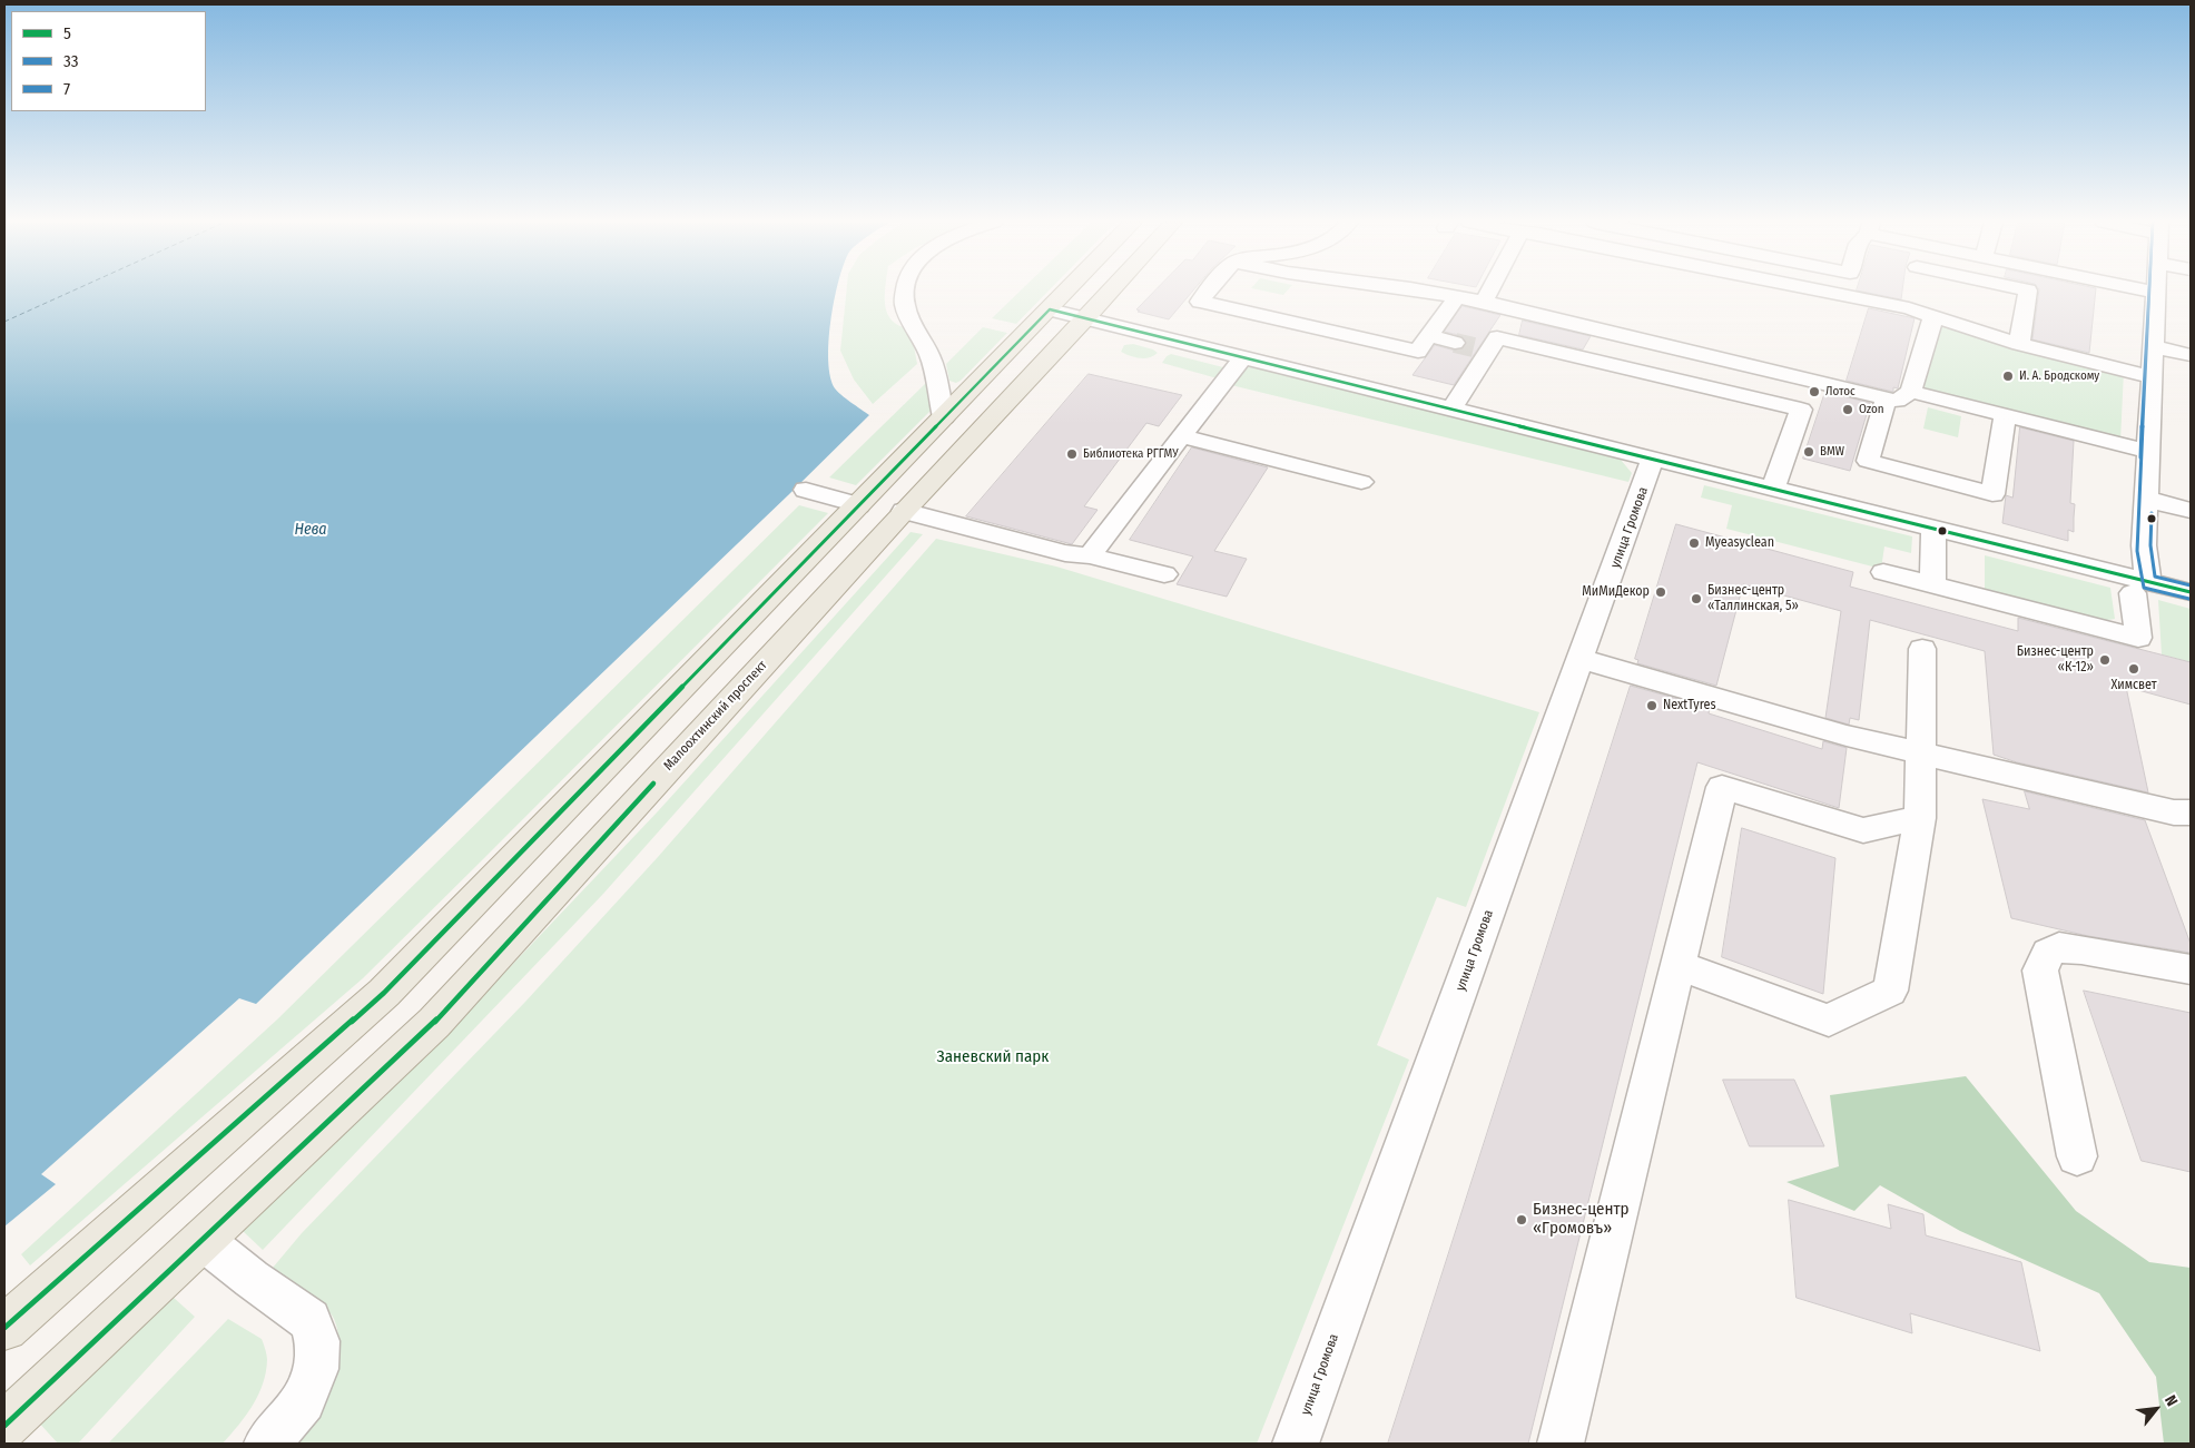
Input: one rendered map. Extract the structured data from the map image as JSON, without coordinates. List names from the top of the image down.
{
  "streets": {
    "main road": ["Малоохтинский проспект"],
    "street": ["улица Громова"]
  },
  "water": ["Нева"],
  "parks": ["Заневский парк"],
  "places": [
    "И. А. Бродскому",
    "Лотос",
    "Ozon",
    "BMW",
    "Библиотека РГГМУ",
    "Myeasyclean",
    "МиМиДекор",
    "Бизнес-центр «Таллинская, 5»",
    "Бизнес-центр «К-12»",
    "Химсвет",
    "NextTyres",
    "Бизнес-центр «Громовъ»"
  ],
  "lines": ["transit line 33", "transit line 7", "transit line 5"],
  "legend": ["5", "33", "7"],
  "north": "top right"
}
